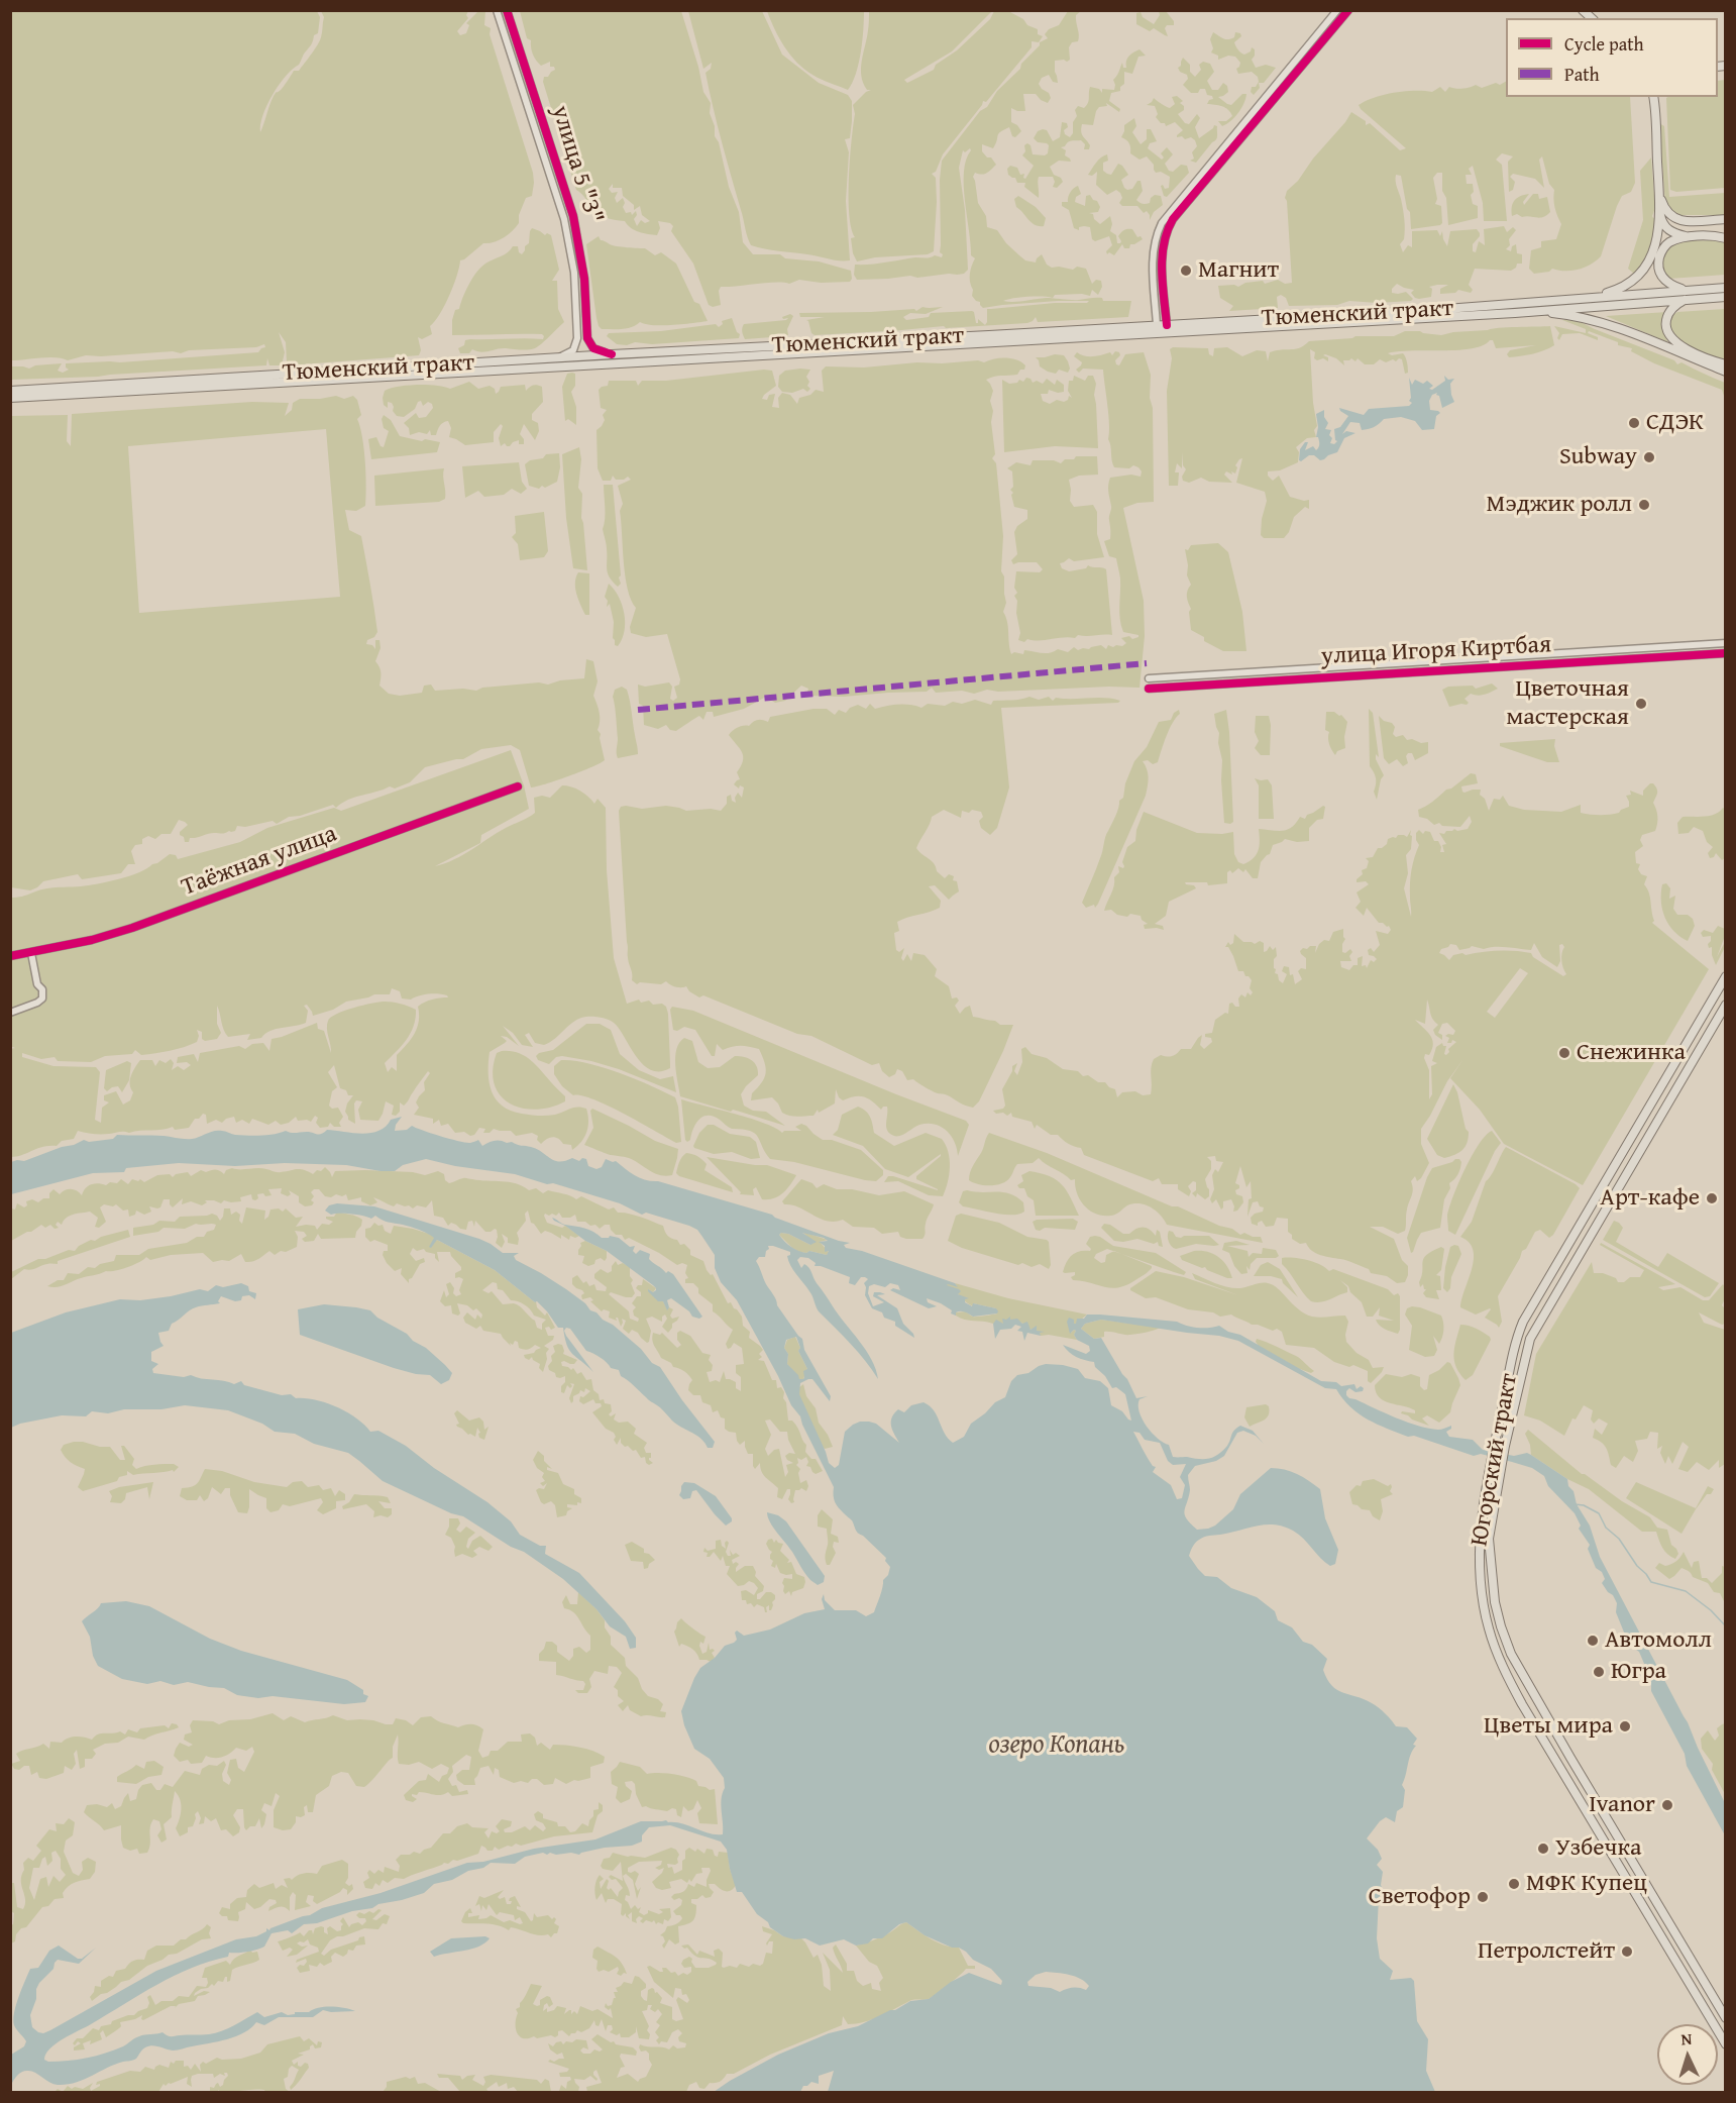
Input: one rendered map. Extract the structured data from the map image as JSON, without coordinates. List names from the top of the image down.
{
  "streets": {
    "main road": ["Тюменский тракт", "Югорский тракт"],
    "street": ["улица 5 \"З\"", "улица Игоря Киртбая", "Таёжная улица"]
  },
  "crossings": [
    ["улица 5 \"З\"", "Тюменский тракт"]
  ],
  "water": ["озеро Копань"],
  "places": [
    "Магнит",
    "СДЭК",
    "Subway",
    "Мэджик ролл",
    "Цветочная мастерская",
    "Снежинка",
    "Арт-кафе",
    "Автомолл",
    "Югра",
    "Цветы мира",
    "Ivanor",
    "Узбечка",
    "МФК Купец",
    "Светофор",
    "Петролстейт"
  ],
  "legend": ["Cycle path", "Path"],
  "north": "top"
}
